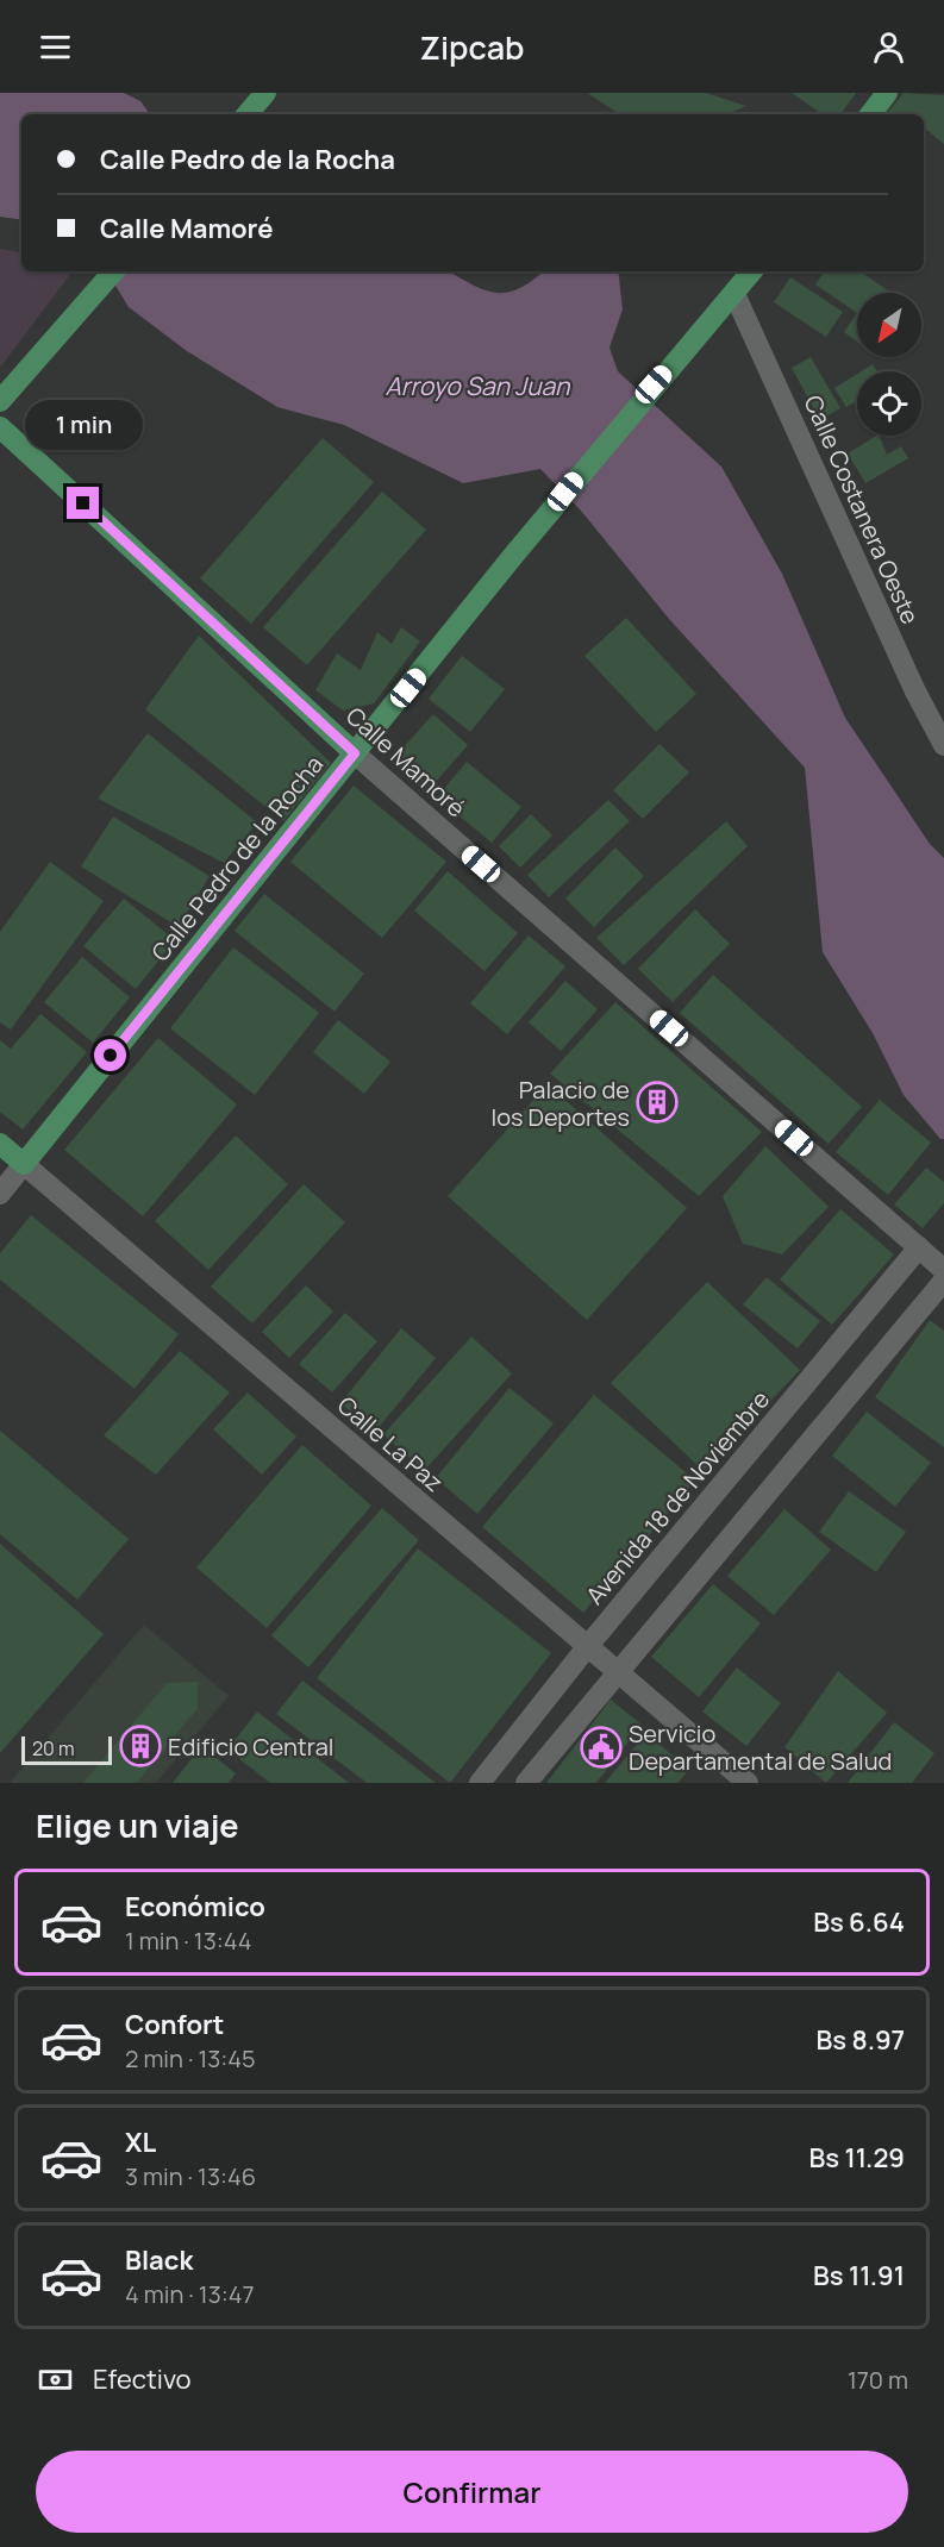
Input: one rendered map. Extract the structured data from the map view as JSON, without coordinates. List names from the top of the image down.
{
  "streets": {
    "main road": ["Calle Mamoré", "Calle Pedro de la Rocha", "Calle La Paz"],
    "street": ["Calle Costanera Oeste", "Avenida 18 de Noviembre"]
  },
  "crossings": [
    ["Calle Costanera Oeste", "Calle Pedro de la Rocha"],
    ["Calle Mamoré", "Calle Pedro de la Rocha"],
    ["Calle Mamoré", "Avenida 18 de Noviembre"],
    ["Calle Pedro de la Rocha", "Calle La Paz"],
    ["Calle La Paz", "Avenida 18 de Noviembre"]
  ],
  "water": ["Arroyo San Juan"],
  "places": {
    "building": ["Palacio de los Deportes", "Edificio Central"],
    "public building": ["Servicio Departamental de Salud"]
  },
  "scale_bar": "20 m",
  "north": "bottom left",
  "page": {
    "header": "Zipcab",
    "banner": ["Calle Pedro de la Rocha", "Calle Mamoré"],
    "bubble": "1 min",
    "scale": "20 m",
    "heading": "Elige un viaje",
    "list": [
      {
        "name": "Económico",
        "note": "1 min · 13:44",
        "value": "Bs 6.64"
      },
      {
        "name": "Confort",
        "note": "2 min · 13:45",
        "value": "Bs 8.97"
      },
      {
        "name": "XL",
        "note": "3 min · 13:46",
        "value": "Bs 11.29"
      },
      {
        "name": "Black",
        "note": "4 min · 13:47",
        "value": "Bs 11.91"
      }
    ],
    "pay": ["Efectivo", "170 m"],
    "buttons": "Confirmar"
  }
}
